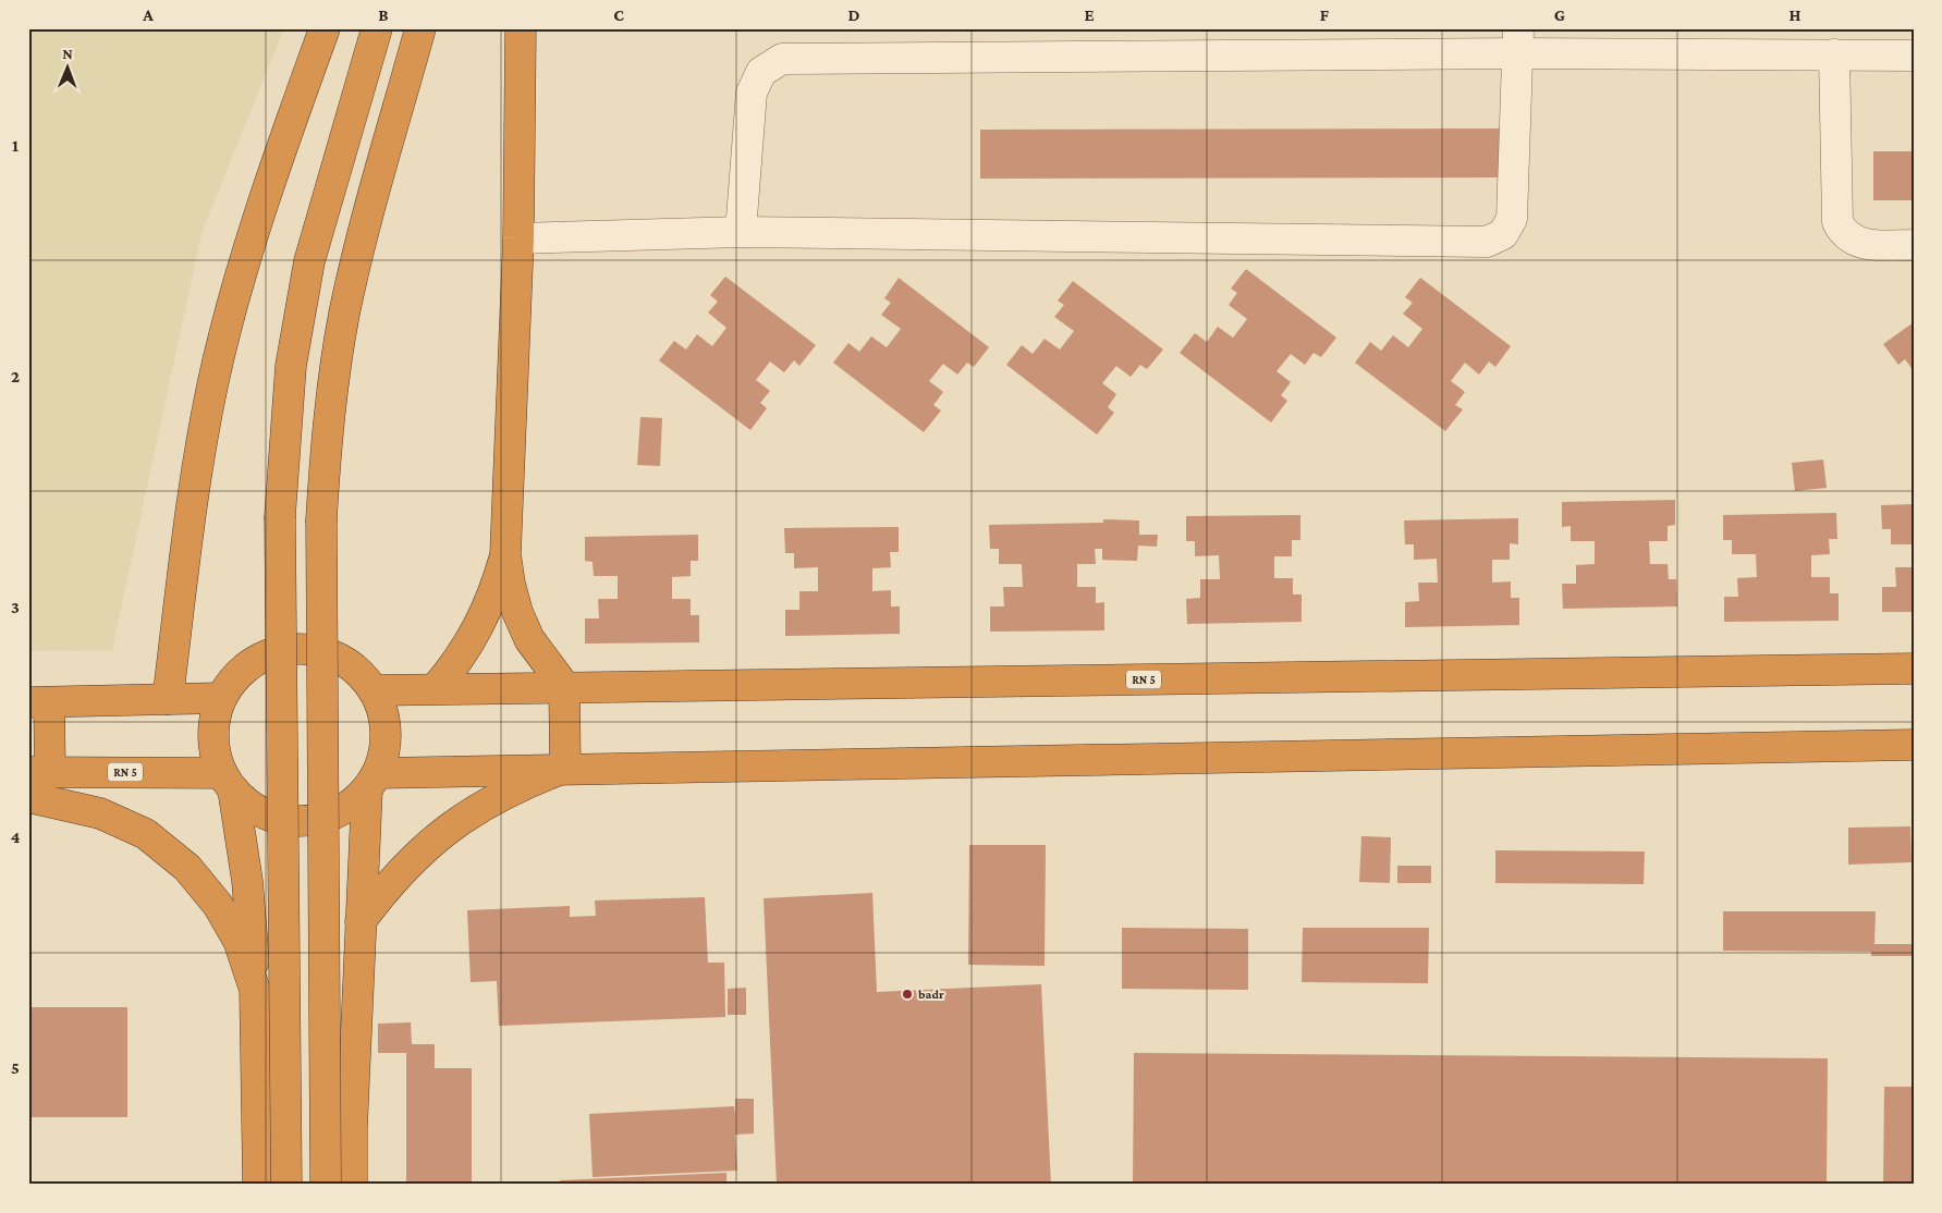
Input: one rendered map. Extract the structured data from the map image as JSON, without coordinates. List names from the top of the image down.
{
  "streets": {
    "highway": ["RN 5"]
  },
  "places": ["badr"],
  "north": "top",
  "grid": {
    "columns": [
      "A",
      "B",
      "C",
      "D",
      "E",
      "F",
      "G",
      "H"
    ],
    "rows": [
      "1",
      "2",
      "3",
      "4",
      "5"
    ]
  }
}
